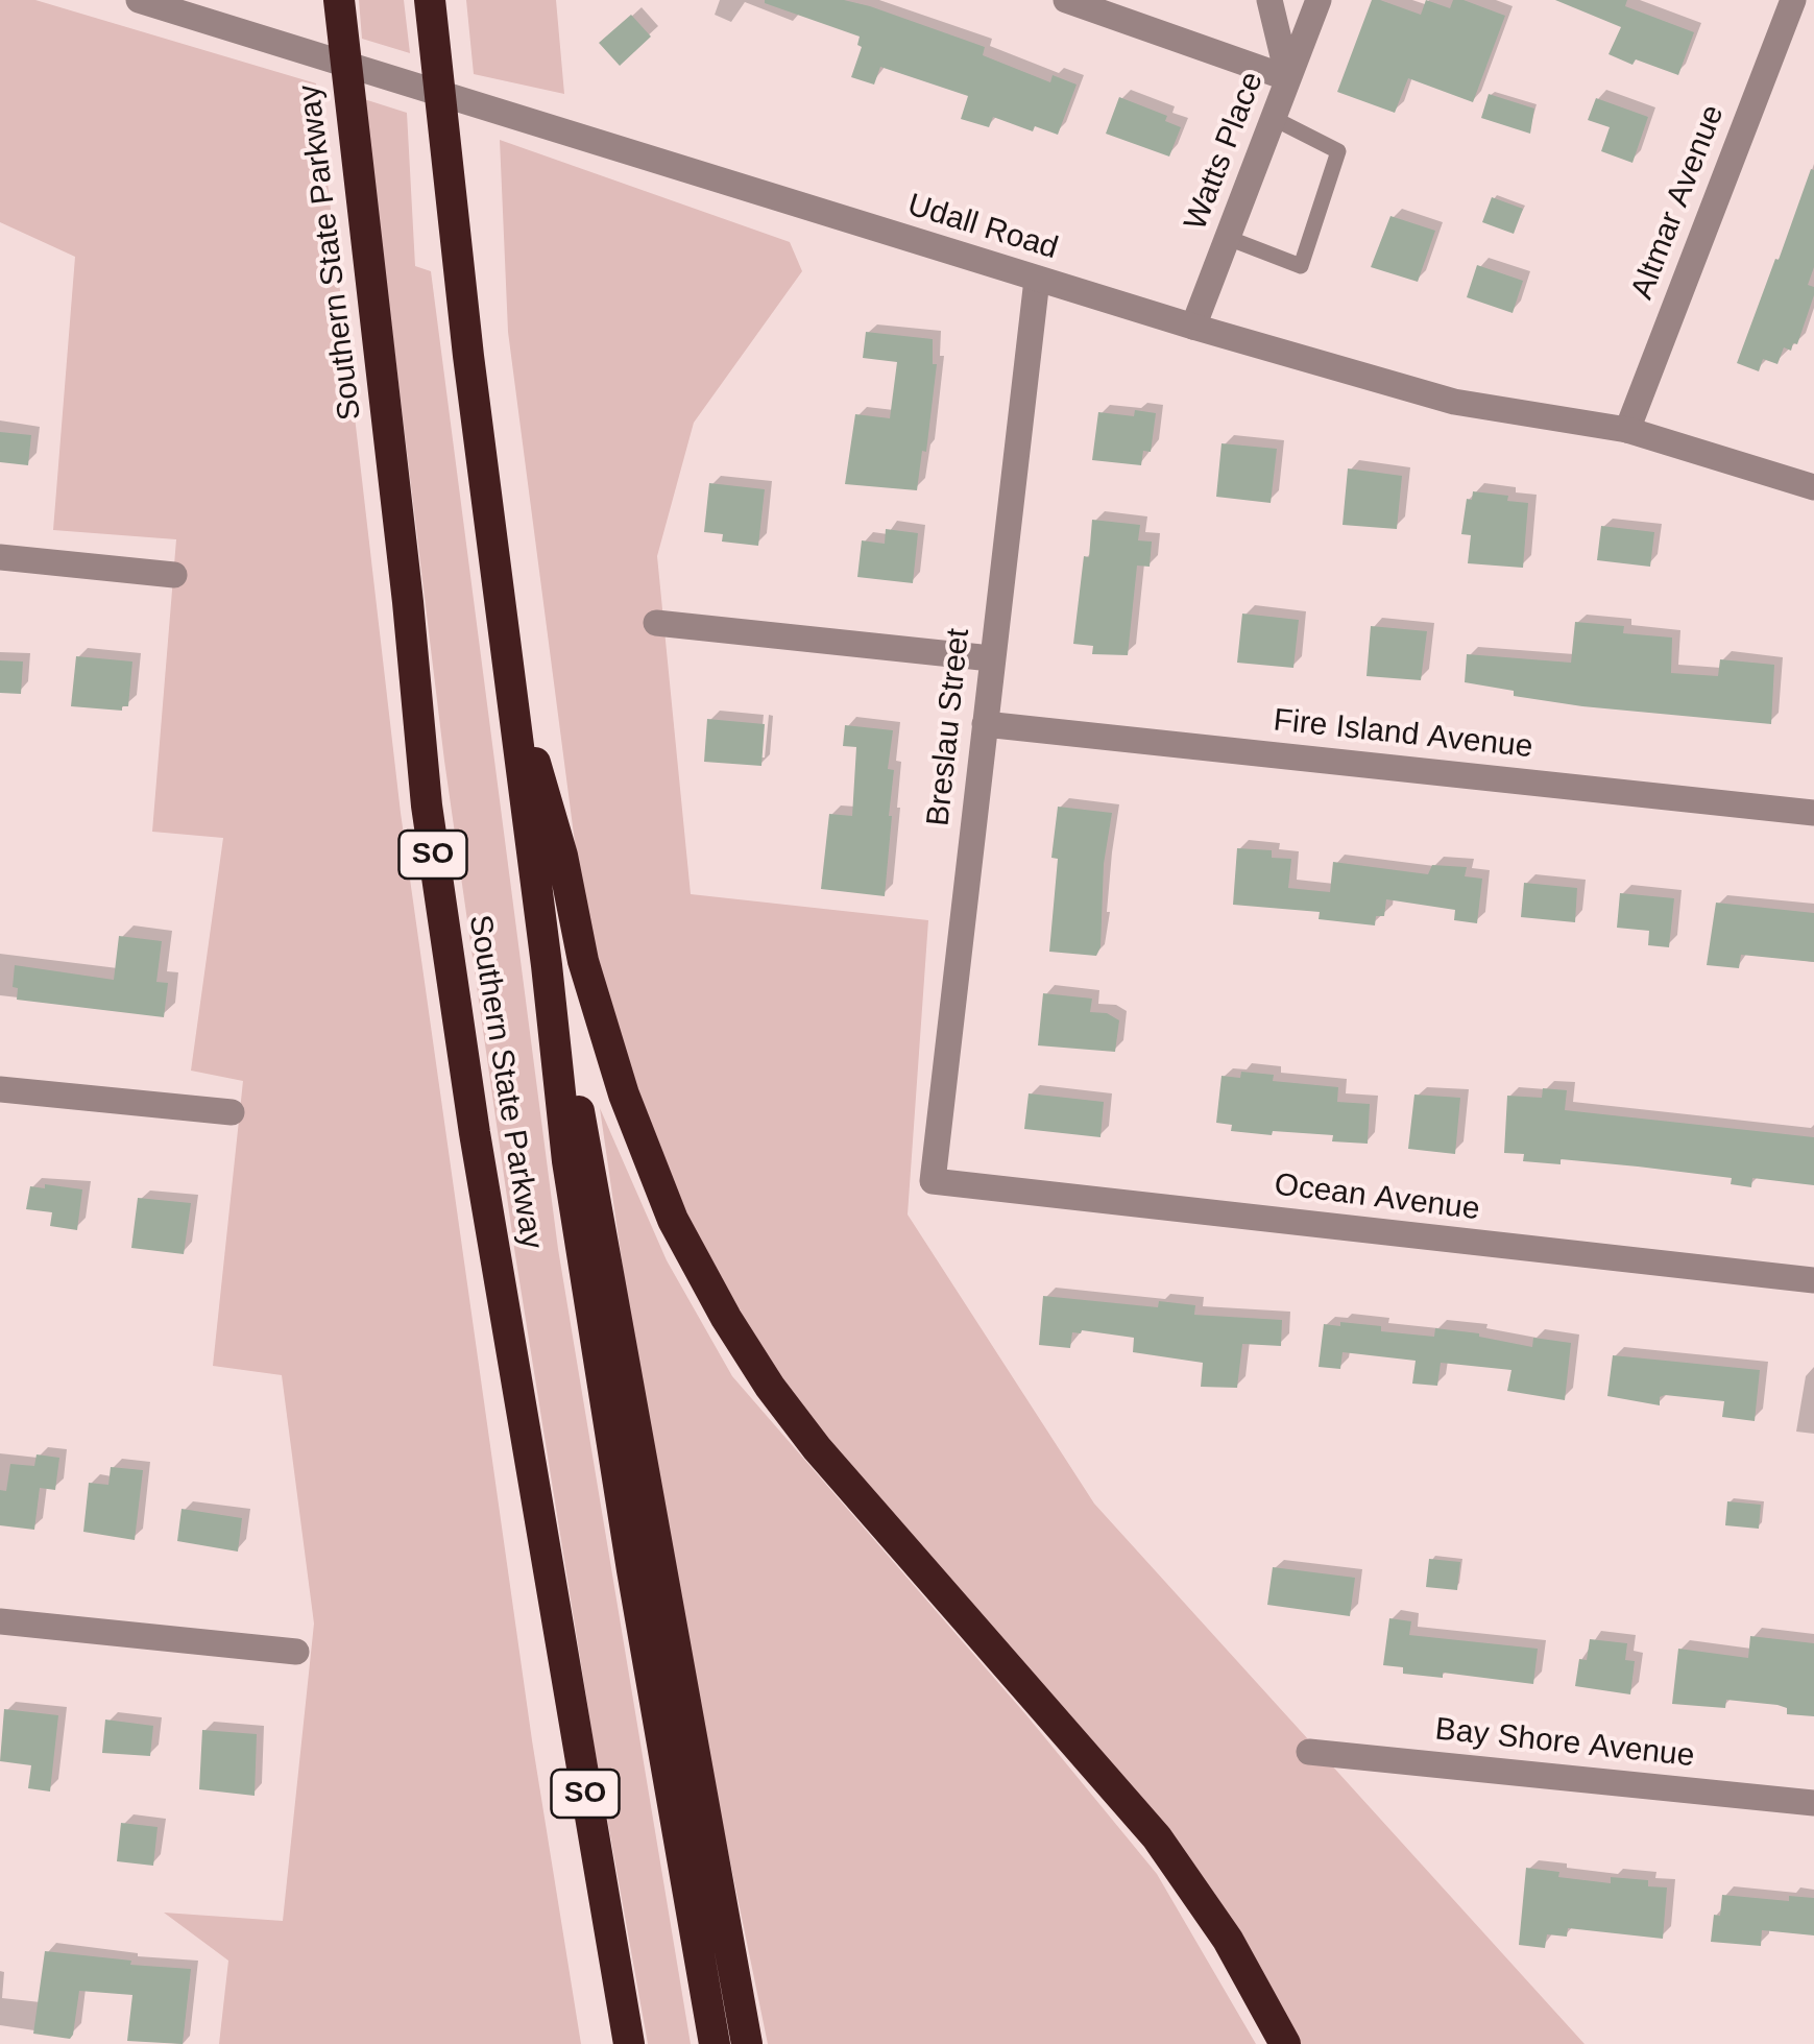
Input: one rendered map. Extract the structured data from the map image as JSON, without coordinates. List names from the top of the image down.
{
  "streets": {
    "highway": ["Southern State Parkway", "SO"],
    "street": [
      "Watts Place",
      "Altmar Avenue",
      "Udall Road",
      "Breslau Street",
      "Fire Island Avenue",
      "Ocean Avenue",
      "Bay Shore Avenue"
    ]
  },
  "crossings": [
    ["Watts Place", "Udall Road"],
    ["Altmar Avenue", "Udall Road"],
    ["Udall Road", "Breslau Street"],
    ["Breslau Street", "Fire Island Avenue"],
    ["Breslau Street", "Ocean Avenue"]
  ]
}
